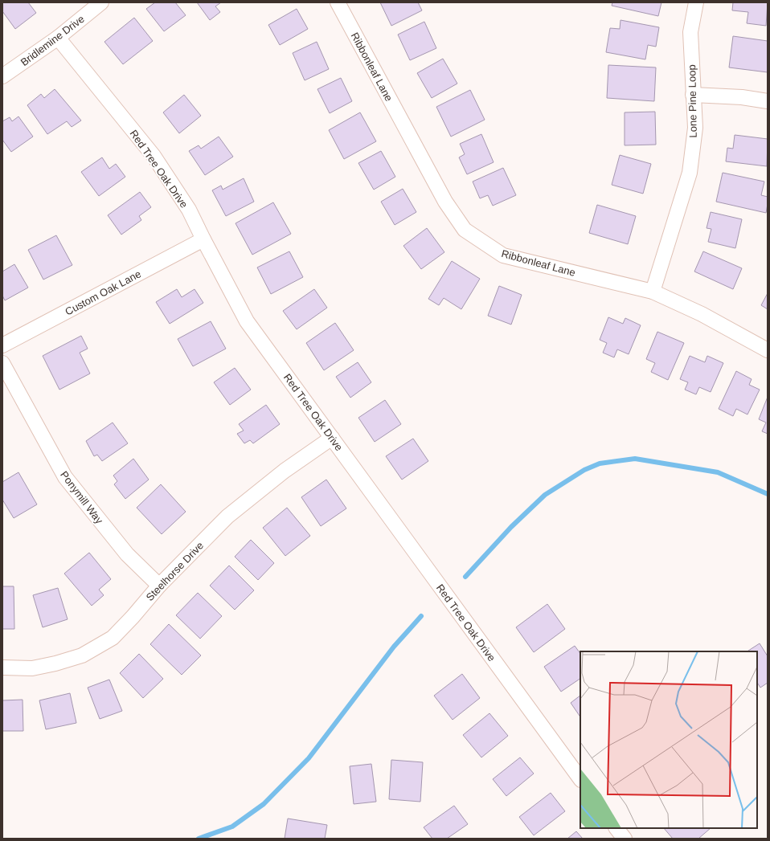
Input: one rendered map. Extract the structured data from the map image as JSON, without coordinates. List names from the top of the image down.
{
  "streets": {
    "street": [
      "Bridlemine Drive",
      "Ribbonleaf Lane",
      "Lone Pine Loop",
      "Red Tree Oak Drive",
      "Custom Oak Lane",
      "Ponymill Way",
      "Steelhorse Drive"
    ]
  },
  "crossings": [
    ["Bridlemine Drive", "Red Tree Oak Drive"],
    ["Ribbonleaf Lane", "Lone Pine Loop"],
    ["Red Tree Oak Drive", "Custom Oak Lane"],
    ["Red Tree Oak Drive", "Steelhorse Drive"],
    ["Ponymill Way", "Steelhorse Drive"]
  ]
}
